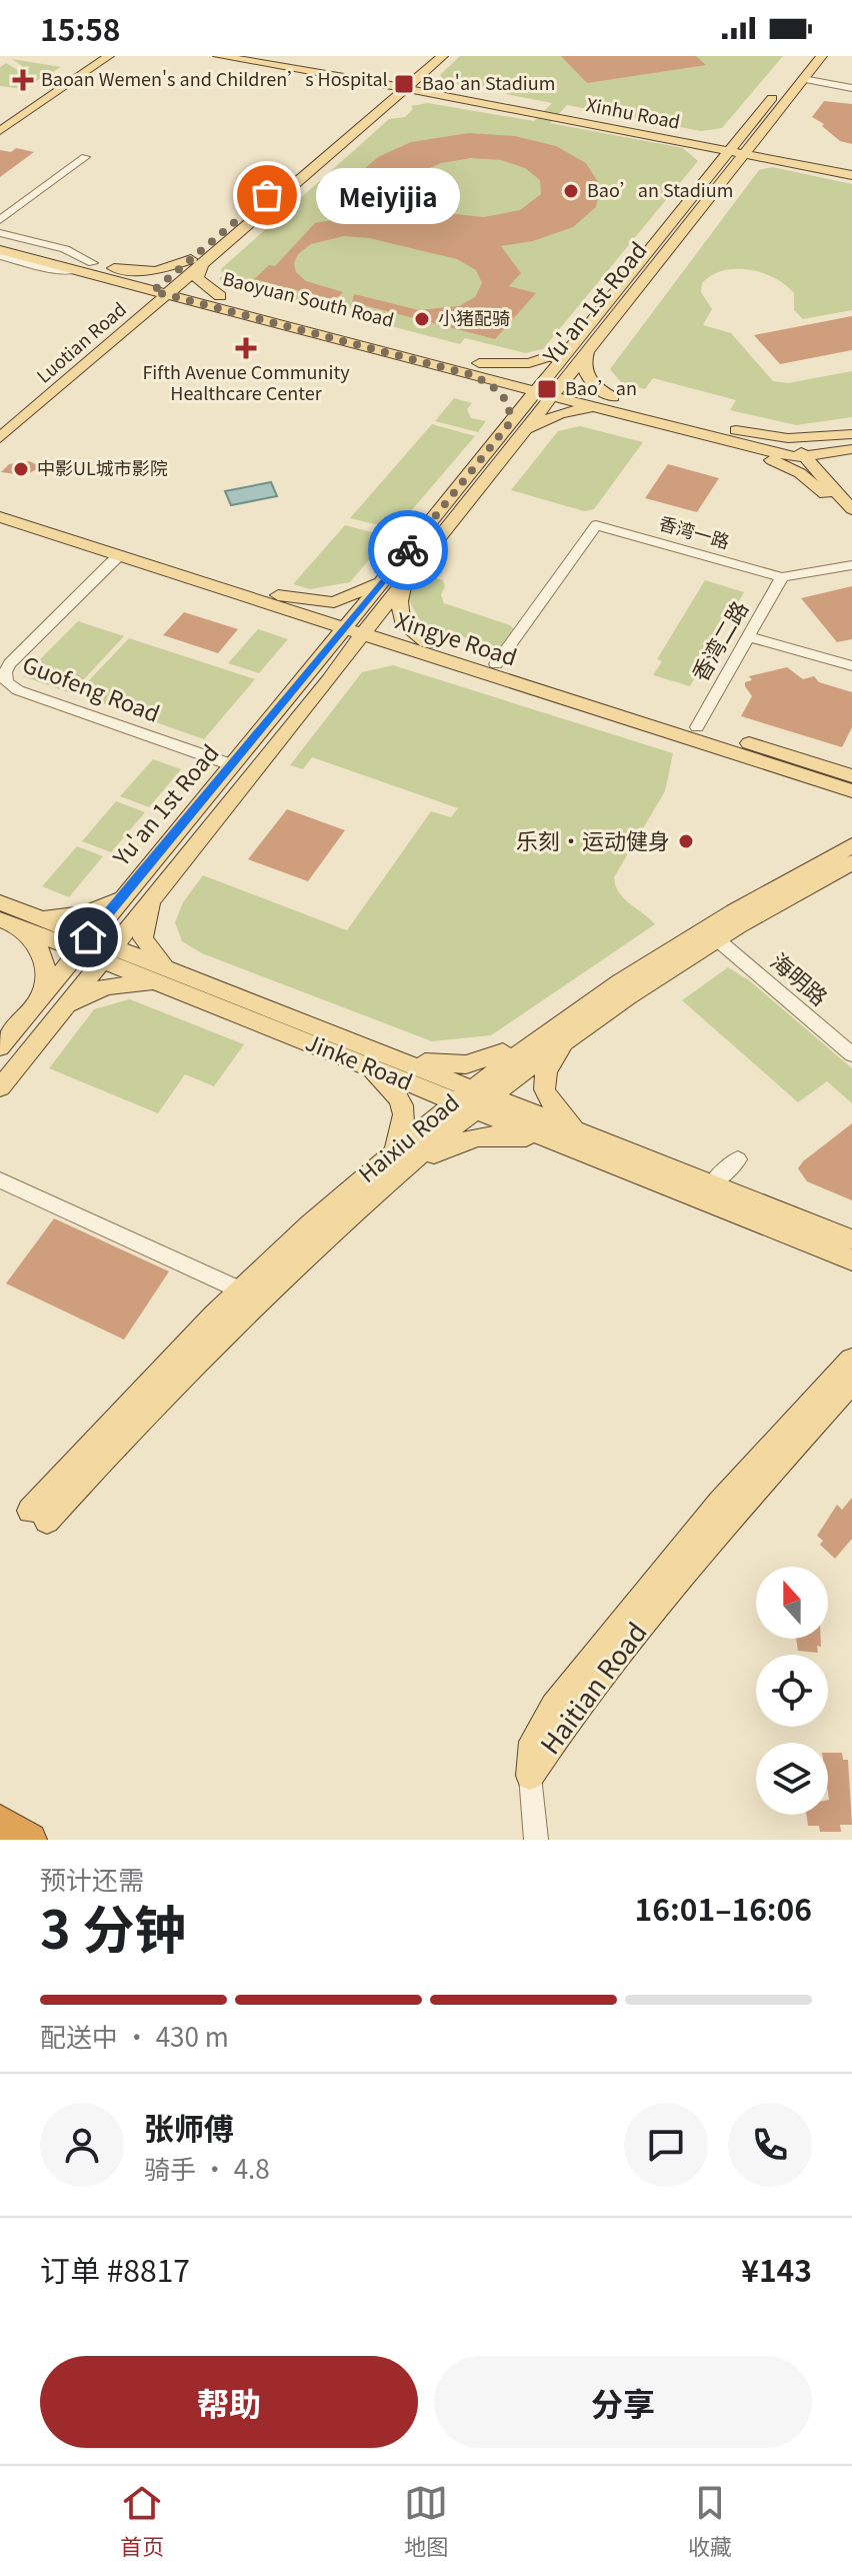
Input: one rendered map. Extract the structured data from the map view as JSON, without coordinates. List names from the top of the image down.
{
  "streets": {
    "main road": [
      "Xinhu Road",
      "Baoyuan South Road",
      "Yu'an 1st Road",
      "Luotian Road",
      "Xingye Road",
      "Jinke Road",
      "Haixiu Road",
      "Haitian Road"
    ],
    "street": [
      "香湾一路",
      "香湾二路",
      "Guofeng Road",
      "海明路"
    ]
  },
  "crossings": [
    ["Xinhu Road", "Yu'an 1st Road"],
    ["Xinhu Road", "Luotian Road"],
    ["Baoyuan South Road", "Yu'an 1st Road"],
    ["Baoyuan South Road", "Luotian Road"],
    ["Yu'an 1st Road", "Xingye Road"],
    ["Yu'an 1st Road", "Guofeng Road"],
    ["Yu'an 1st Road", "Jinke Road"],
    ["香湾一路", "Xingye Road"],
    ["香湾一路", "香湾二路"],
    ["Xingye Road", "香湾二路"],
    ["Xingye Road", "Guofeng Road"],
    ["海明路", "Haixiu Road"],
    ["Jinke Road", "Haixiu Road"]
  ],
  "places": {
    "health": ["Baoan Wemen's and Children’s Hospital", "Fifth Avenue Community Healthcare Center"],
    "transit": ["Bao'an Stadium", "Bao’an"],
    "other": [
      "Bao’an Stadium",
      "Meiyijia",
      "小猪配骑",
      "中影UL城市影院",
      "乐刻·运动健身"
    ]
  },
  "north": "top",
  "page": {
    "status": "15:58",
    "bubble": "Meiyijia",
    "heading": ["3 分钟", "预计还需", "16:01–16:06"],
    "panel": [
      "张师傅",
      "骑手 · 4.8",
      "订单 #8817",
      "¥143"
    ],
    "bar": "配送中 · 430 m",
    "buttons": ["帮助", "分享"],
    "tabs": ["首页", "地图", "收藏"]
  }
}
